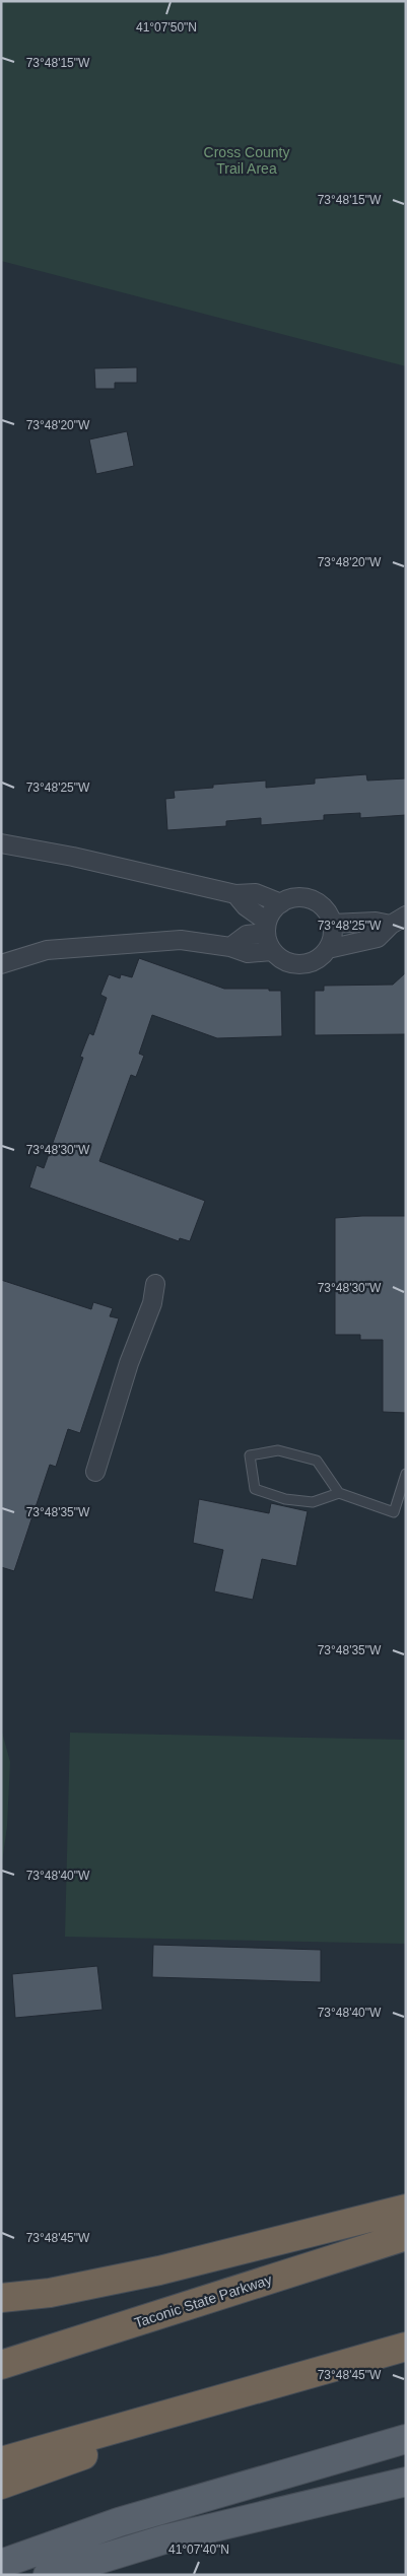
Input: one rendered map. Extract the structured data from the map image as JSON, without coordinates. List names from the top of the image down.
{
  "streets": {
    "highway": ["Taconic State Parkway"]
  },
  "parks": ["Cross County Trail Area"],
  "coordinates": [
    "41°07'50\"N",
    "73°48'15\"W",
    "73°48'20\"W",
    "73°48'25\"W",
    "73°48'30\"W",
    "73°48'35\"W",
    "73°48'40\"W",
    "73°48'45\"W",
    "41°07'40\"N"
  ]
}
